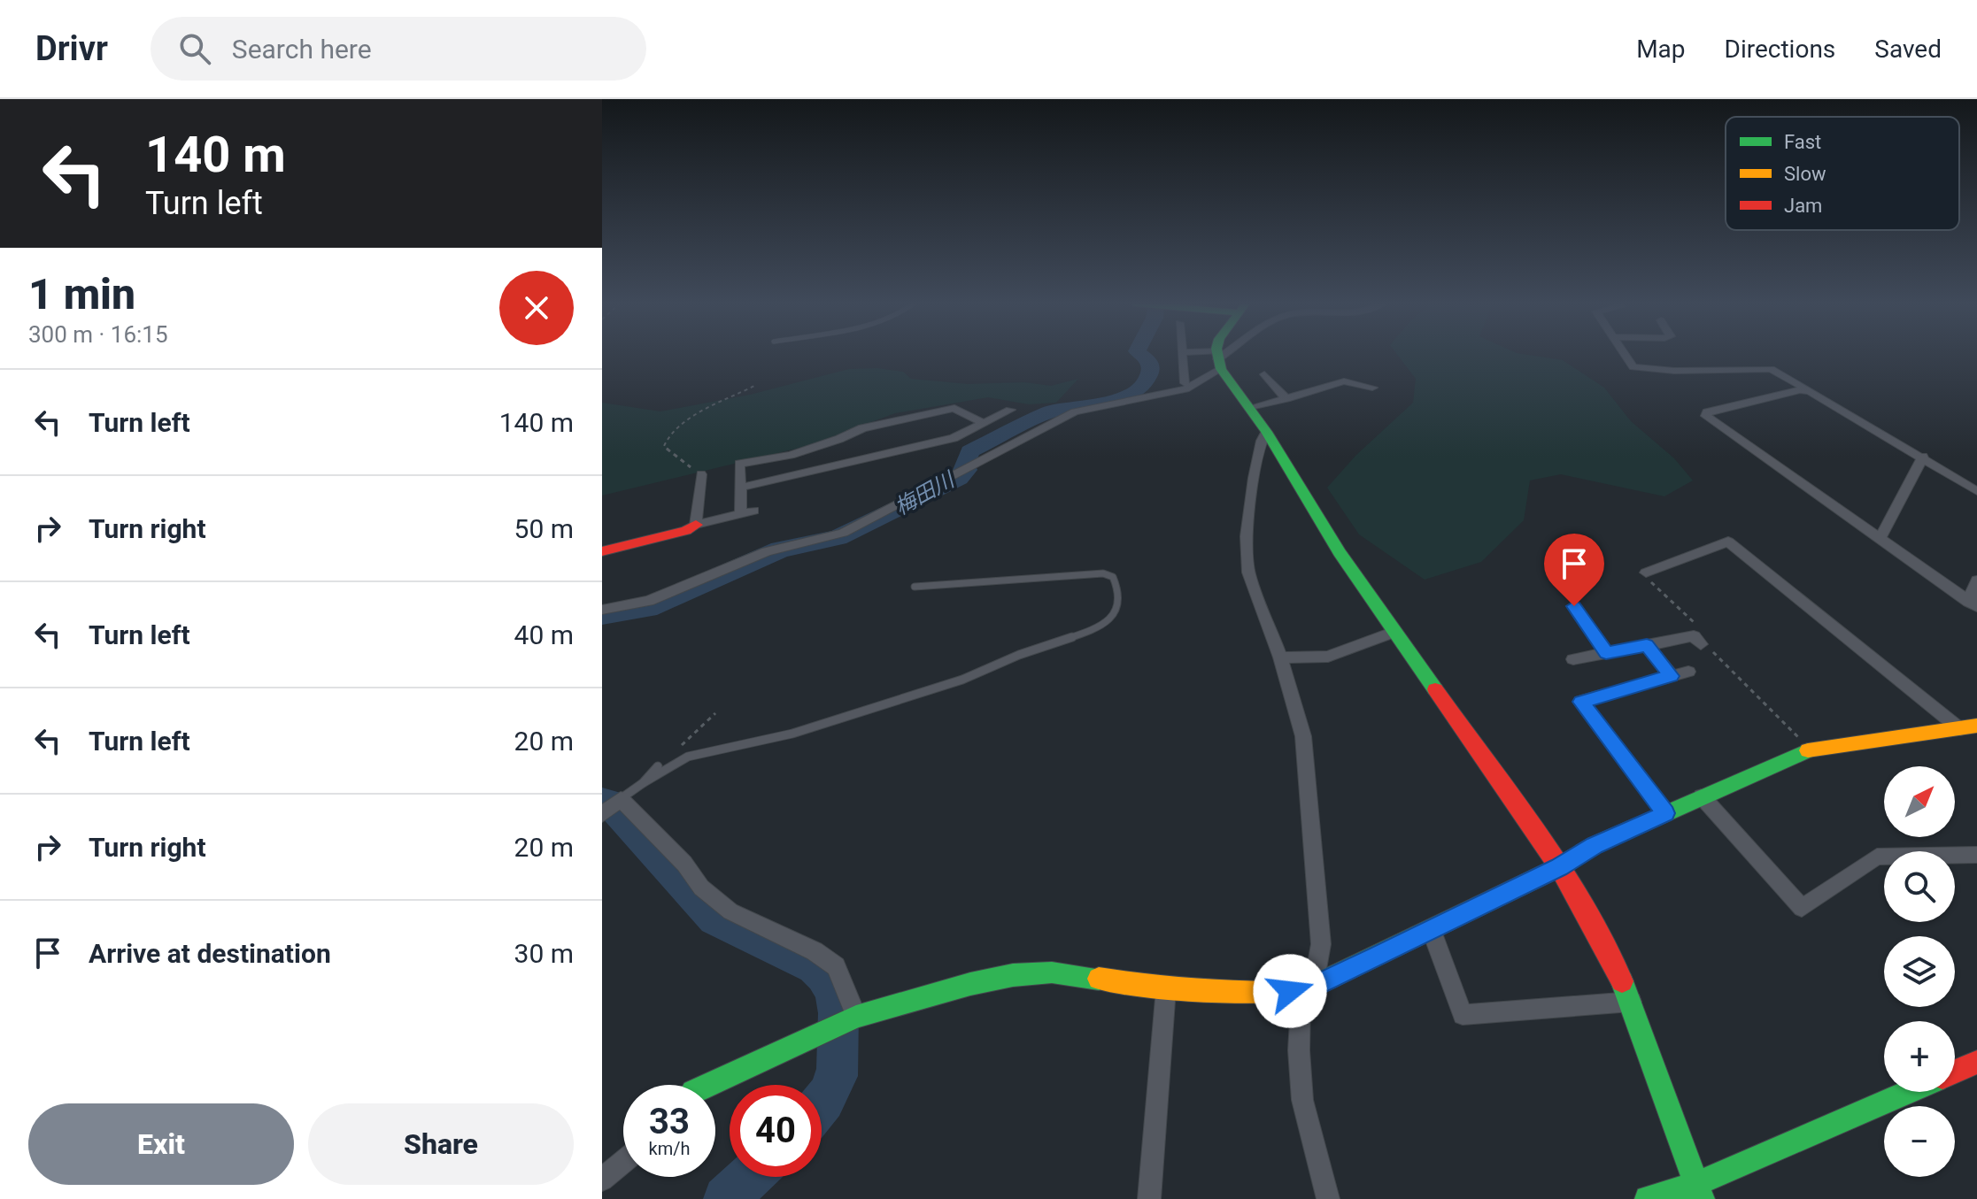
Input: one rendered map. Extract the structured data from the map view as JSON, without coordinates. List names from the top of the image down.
{
  "water": ["梅田川"],
  "legend": ["Fast", "Slow", "Jam"],
  "north": "top right",
  "page": {
    "header": "Drivr",
    "search": "Search here",
    "nav": ["Map", "Directions", "Saved"],
    "turn": ["140 m", "Turn left"],
    "heading": ["1 min", "300 m · 16:15"],
    "list": [
      {
        "name": "Turn left",
        "value": "140 m"
      },
      {
        "name": "Turn right",
        "value": "50 m"
      },
      {
        "name": "Turn left",
        "value": "40 m"
      },
      {
        "name": "Turn left",
        "value": "20 m"
      },
      {
        "name": "Turn right",
        "value": "20 m"
      },
      {
        "name": "Arrive at destination",
        "value": "30 m"
      }
    ],
    "map_buttons": ["+", "−"],
    "speed": "33 km/h",
    "limit": "40",
    "buttons": ["Exit", "Share"]
  }
}
